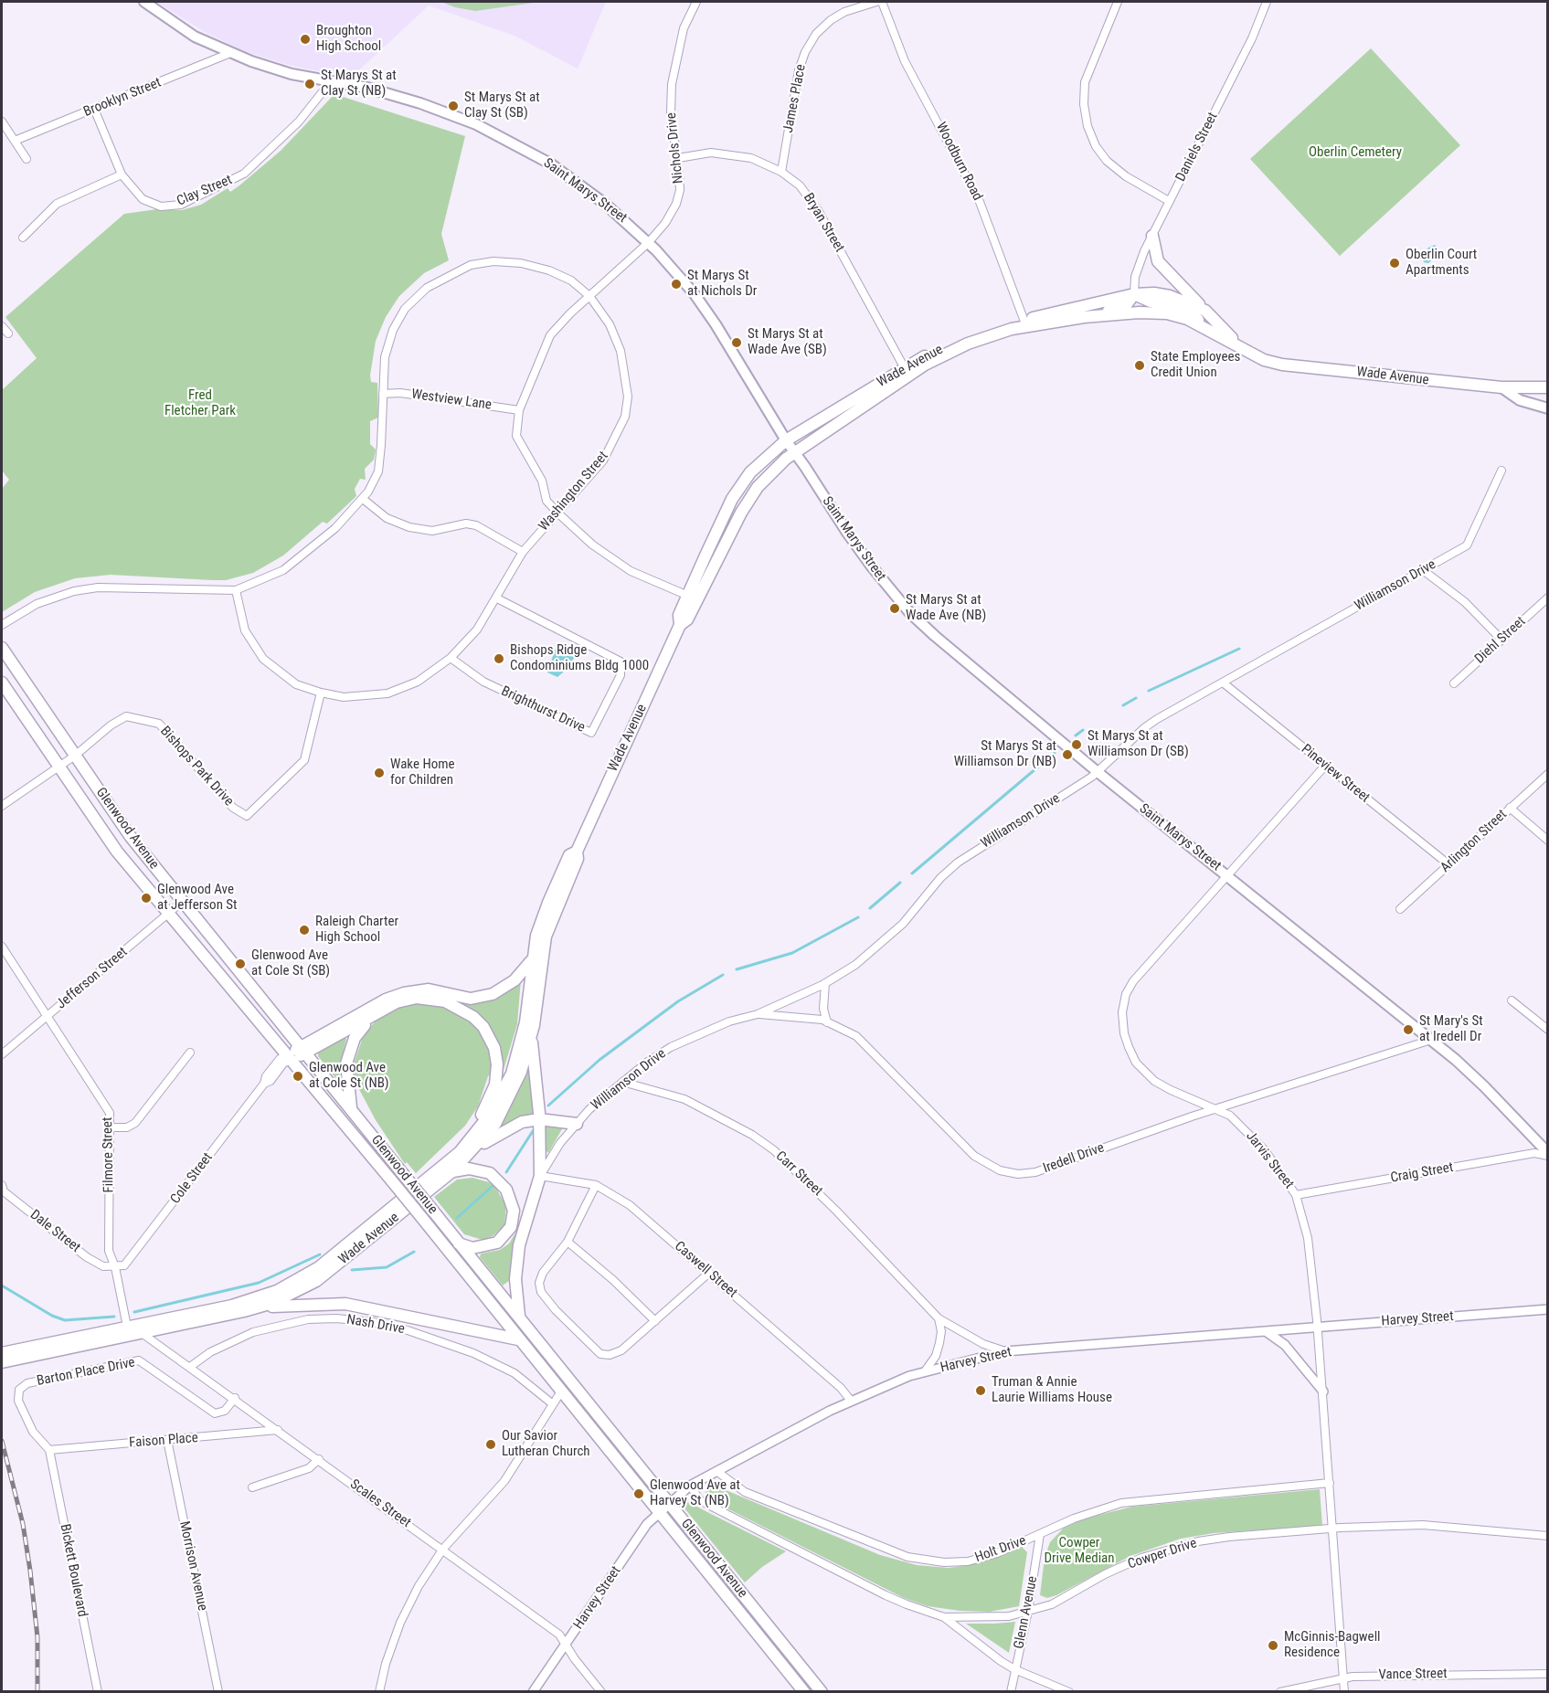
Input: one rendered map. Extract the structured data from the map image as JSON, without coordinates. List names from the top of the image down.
{
  "streets": {
    "main road": ["Saint Marys Street", "Wade Avenue", "Glenwood Avenue"],
    "street": [
      "Brooklyn Street",
      "James Place",
      "Daniels Street",
      "Nichols Drive",
      "Woodburn Road",
      "Clay Street",
      "Bryan Street",
      "Westview Lane",
      "Washington Street",
      "Williamson Drive",
      "Diehl Street",
      "Brighthurst Drive",
      "Bishops Park Drive",
      "Pineview Street",
      "Arlington Street",
      "Jefferson Street",
      "Filmore Street",
      "Iredell Drive",
      "Jarvis Street",
      "Craig Street",
      "Carr Street",
      "Cole Street",
      "Dale Street",
      "Caswell Street",
      "Harvey Street",
      "Nash Drive",
      "Barton Place Drive",
      "Faison Place",
      "Scales Street",
      "Holt Drive",
      "Cowper Drive",
      "Morrison Avenue",
      "Bickett Boulevard",
      "Glenn Avenue",
      "Vance Street"
    ]
  },
  "crossings": [
    ["Brooklyn Street", "Clay Street"],
    ["Brooklyn Street", "Saint Marys Street"],
    ["James Place", "Bryan Street"],
    ["Daniels Street", "Wade Avenue"],
    ["Nichols Drive", "Saint Marys Street"],
    ["Nichols Drive", "Bryan Street"],
    ["Nichols Drive", "Wade Avenue"],
    ["Nichols Drive", "Westview Lane"],
    ["Nichols Drive", "Washington Street"],
    ["Woodburn Road", "Wade Avenue"],
    ["Clay Street", "Saint Marys Street"],
    ["Saint Marys Street", "Wade Avenue"],
    ["Saint Marys Street", "Williamson Drive"],
    ["Saint Marys Street", "Iredell Drive"],
    ["Saint Marys Street", "Jarvis Street"],
    ["Saint Marys Street", "Craig Street"],
    ["Bryan Street", "Wade Avenue"],
    ["Wade Avenue", "Filmore Street"],
    ["Wade Avenue", "Scales Street"],
    ["Westview Lane", "Washington Street"],
    ["Washington Street", "Brighthurst Drive"],
    ["Washington Street", "Bishops Park Drive"],
    ["Williamson Drive", "Pineview Street"],
    ["Williamson Drive", "Iredell Drive"],
    ["Williamson Drive", "Carr Street"],
    ["Williamson Drive", "Caswell Street"],
    ["Bishops Park Drive", "Glenwood Avenue"],
    ["Pineview Street", "Arlington Street"],
    ["Pineview Street", "Jarvis Street"],
    ["Glenwood Avenue", "Jefferson Street"],
    ["Glenwood Avenue", "Cole Street"],
    ["Glenwood Avenue", "Harvey Street"],
    ["Jefferson Street", "Filmore Street"],
    ["Filmore Street", "Cole Street"],
    ["Filmore Street", "Dale Street"],
    ["Iredell Drive", "Jarvis Street"],
    ["Jarvis Street", "Craig Street"],
    ["Jarvis Street", "Harvey Street"],
    ["Jarvis Street", "Holt Drive"],
    ["Jarvis Street", "Cowper Drive"],
    ["Jarvis Street", "Vance Street"],
    ["Carr Street", "Harvey Street"],
    ["Cole Street", "Dale Street"],
    ["Caswell Street", "Harvey Street"],
    ["Harvey Street", "Scales Street"],
    ["Harvey Street", "Holt Drive"],
    ["Harvey Street", "Cowper Drive"],
    ["Nash Drive", "Scales Street"],
    ["Barton Place Drive", "Faison Place"],
    ["Barton Place Drive", "Scales Street"],
    ["Barton Place Drive", "Bickett Boulevard"],
    ["Faison Place", "Scales Street"],
    ["Faison Place", "Morrison Avenue"],
    ["Faison Place", "Bickett Boulevard"],
    ["Holt Drive", "Glenn Avenue"],
    ["Cowper Drive", "Glenn Avenue"]
  ],
  "parks": ["Oberlin Cemetery", "Fred Fletcher Park", "Cowper Drive Median"],
  "places": [
    "Broughton High School",
    "St Marys St at Clay St (NB)",
    "St Marys St at Clay St (SB)",
    "Oberlin Court Apartments",
    "St Marys St at Nichols Dr",
    "St Marys St at Wade Ave (SB)",
    "State Employees Credit Union",
    "St Marys St at Wade Ave (NB)",
    "Bishops Ridge Condominiums Bldg 1000",
    "St Marys St at Williamson Dr (SB)",
    "St Marys St at Williamson Dr (NB)",
    "Wake Home for Children",
    "Glenwood Ave at Jefferson St",
    "Raleigh Charter High School",
    "Glenwood Ave at Cole St (SB)",
    "St Mary's St at Iredell Dr",
    "Glenwood Ave at Cole St (NB)",
    "Truman & Annie Laurie Williams House",
    "Our Savior Lutheran Church",
    "Glenwood Ave at Harvey St (NB)",
    "McGinnis-Bagwell Residence"
  ]
}
